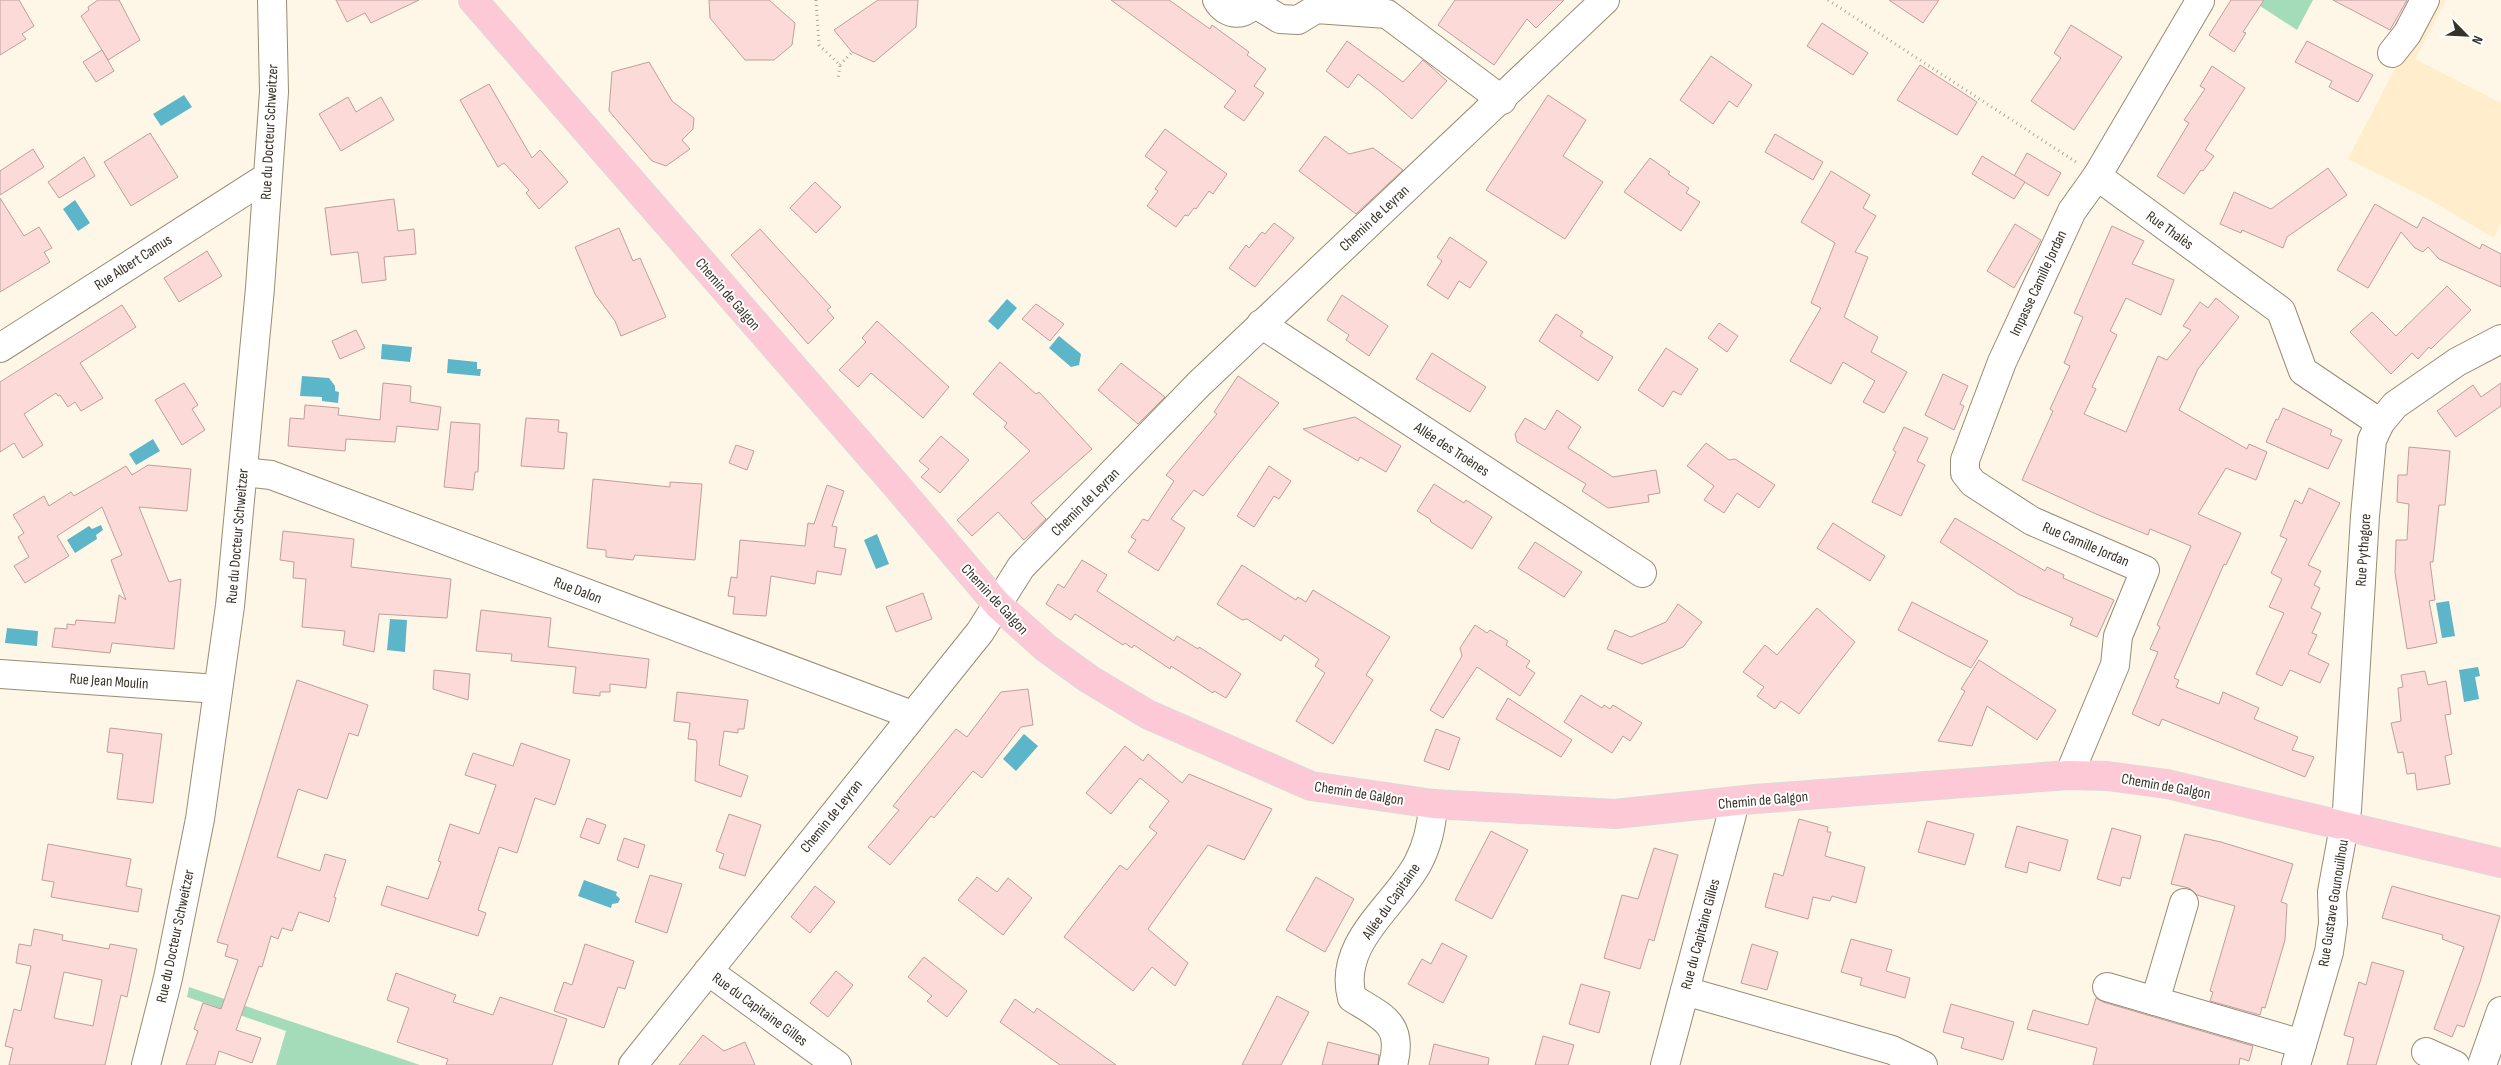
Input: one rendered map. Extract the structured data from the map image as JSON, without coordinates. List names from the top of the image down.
{
  "streets": {
    "main road": ["Chemin de Galgon"],
    "street": [
      "Rue du Docteur Schweitzer",
      "Chemin de Leyran",
      "Rue Thalès",
      "Rue Albert Camus",
      "Impasse Camille Jordan",
      "Allée des Troènes",
      "Rue Camille Jordan",
      "Rue Pythagore",
      "Rue Dalon",
      "Rue Jean Moulin",
      "Allée du Capitaine",
      "Rue Gustave Gounouilhou",
      "Rue du Capitaine Gilles"
    ]
  },
  "crossings": [
    ["Rue du Docteur Schweitzer", "Rue Albert Camus"],
    ["Rue du Docteur Schweitzer", "Rue Dalon"],
    ["Rue du Docteur Schweitzer", "Rue Jean Moulin"],
    ["Chemin de Leyran", "Chemin de Galgon"],
    ["Chemin de Leyran", "Allée des Troènes"],
    ["Chemin de Leyran", "Rue Dalon"],
    ["Chemin de Leyran", "Rue du Capitaine Gilles"],
    ["Rue Thalès", "Impasse Camille Jordan"],
    ["Rue Thalès", "Rue Pythagore"],
    ["Impasse Camille Jordan", "Rue Camille Jordan"],
    ["Chemin de Galgon", "Rue Camille Jordan"],
    ["Chemin de Galgon", "Rue Pythagore"],
    ["Chemin de Galgon", "Allée du Capitaine"],
    ["Chemin de Galgon", "Rue Gustave Gounouilhou"],
    ["Chemin de Galgon", "Rue du Capitaine Gilles"],
    ["Rue Pythagore", "Rue Gustave Gounouilhou"]
  ],
  "north": "bottom right"
}
